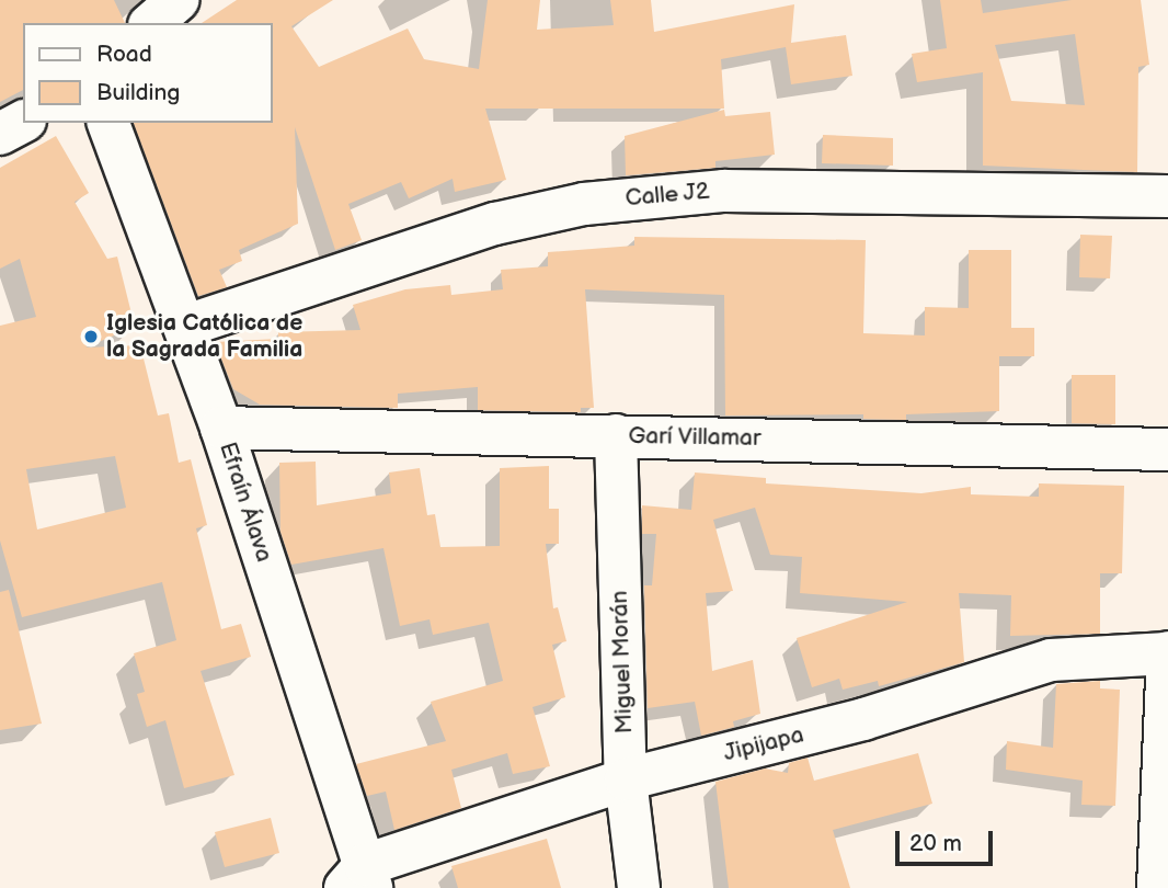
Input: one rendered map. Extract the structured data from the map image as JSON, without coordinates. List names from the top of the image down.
{
  "streets": {
    "street": [
      "Calle J2",
      "Garí Villamar",
      "Efraín Álava",
      "Miguel Morán",
      "Jipijapa"
    ]
  },
  "crossings": [
    ["Calle J2", "Efraín Álava"],
    ["Garí Villamar", "Efraín Álava"],
    ["Garí Villamar", "Miguel Morán"],
    ["Efraín Álava", "Jipijapa"],
    ["Miguel Morán", "Jipijapa"]
  ],
  "places": ["Iglesia Católica de la Sagrada Familia"],
  "legend": ["Road", "Building"],
  "scale_bar": "20 m"
}
